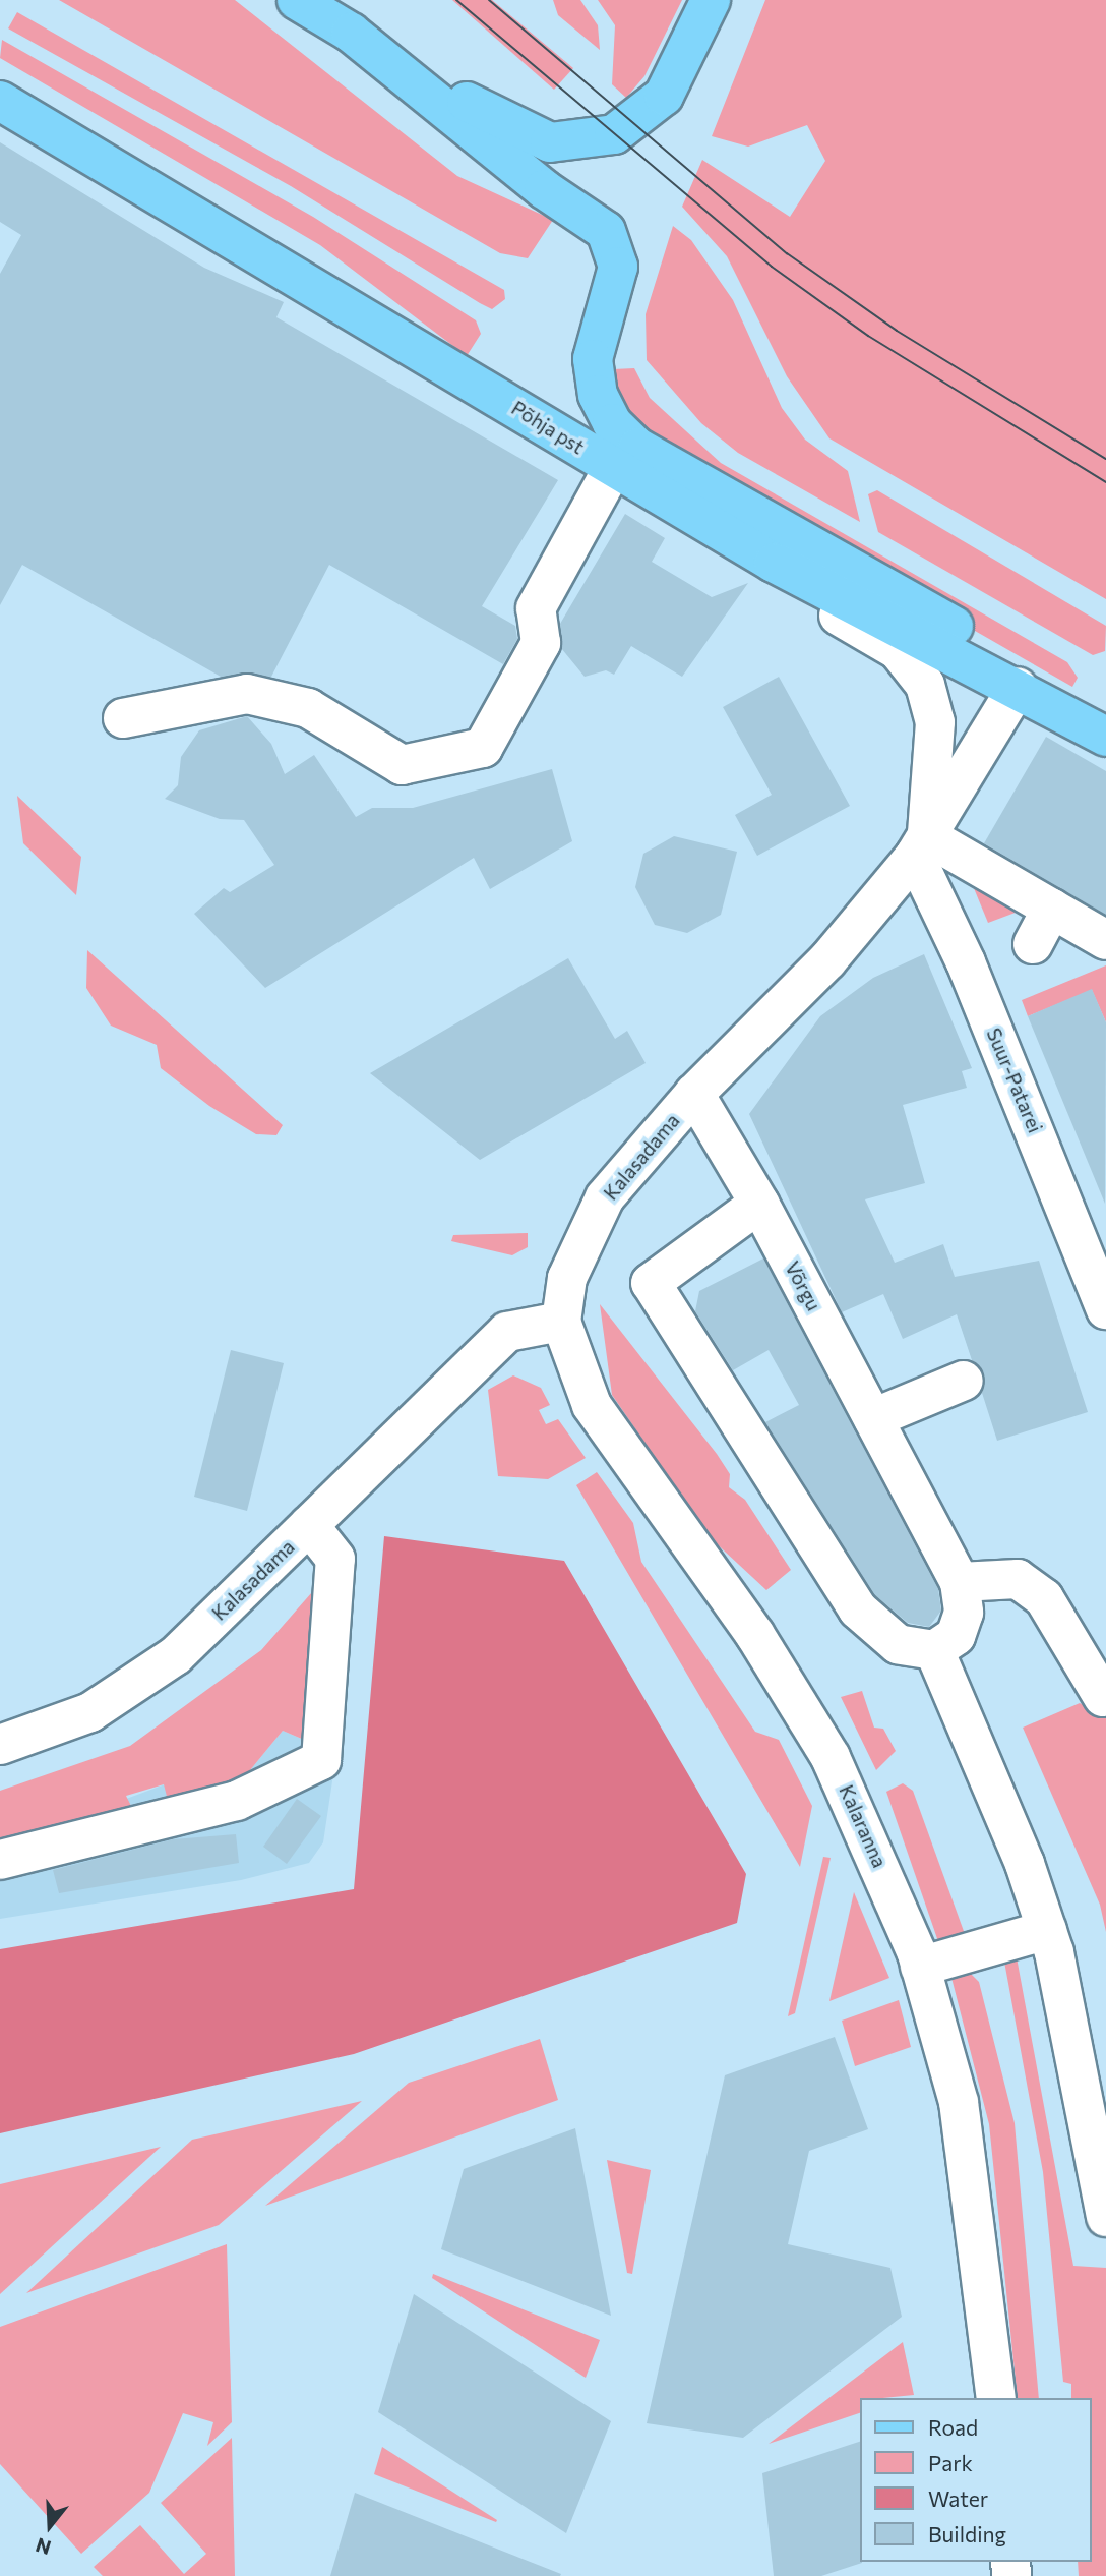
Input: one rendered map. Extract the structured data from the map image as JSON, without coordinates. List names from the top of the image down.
{
  "streets": {
    "main road": ["Põhja pst"],
    "street": [
      "Suur-Patarei",
      "Kalasadama",
      "Võrgu",
      "Kalaranna"
    ]
  },
  "crossings": [
    ["Põhja pst", "Kalasadama"],
    ["Suur-Patarei", "Kalasadama"],
    ["Kalasadama", "Võrgu"],
    ["Kalasadama", "Kalaranna"]
  ],
  "legend": [
    "Road",
    "Park",
    "Water",
    "Building"
  ],
  "north": "bottom"
}
